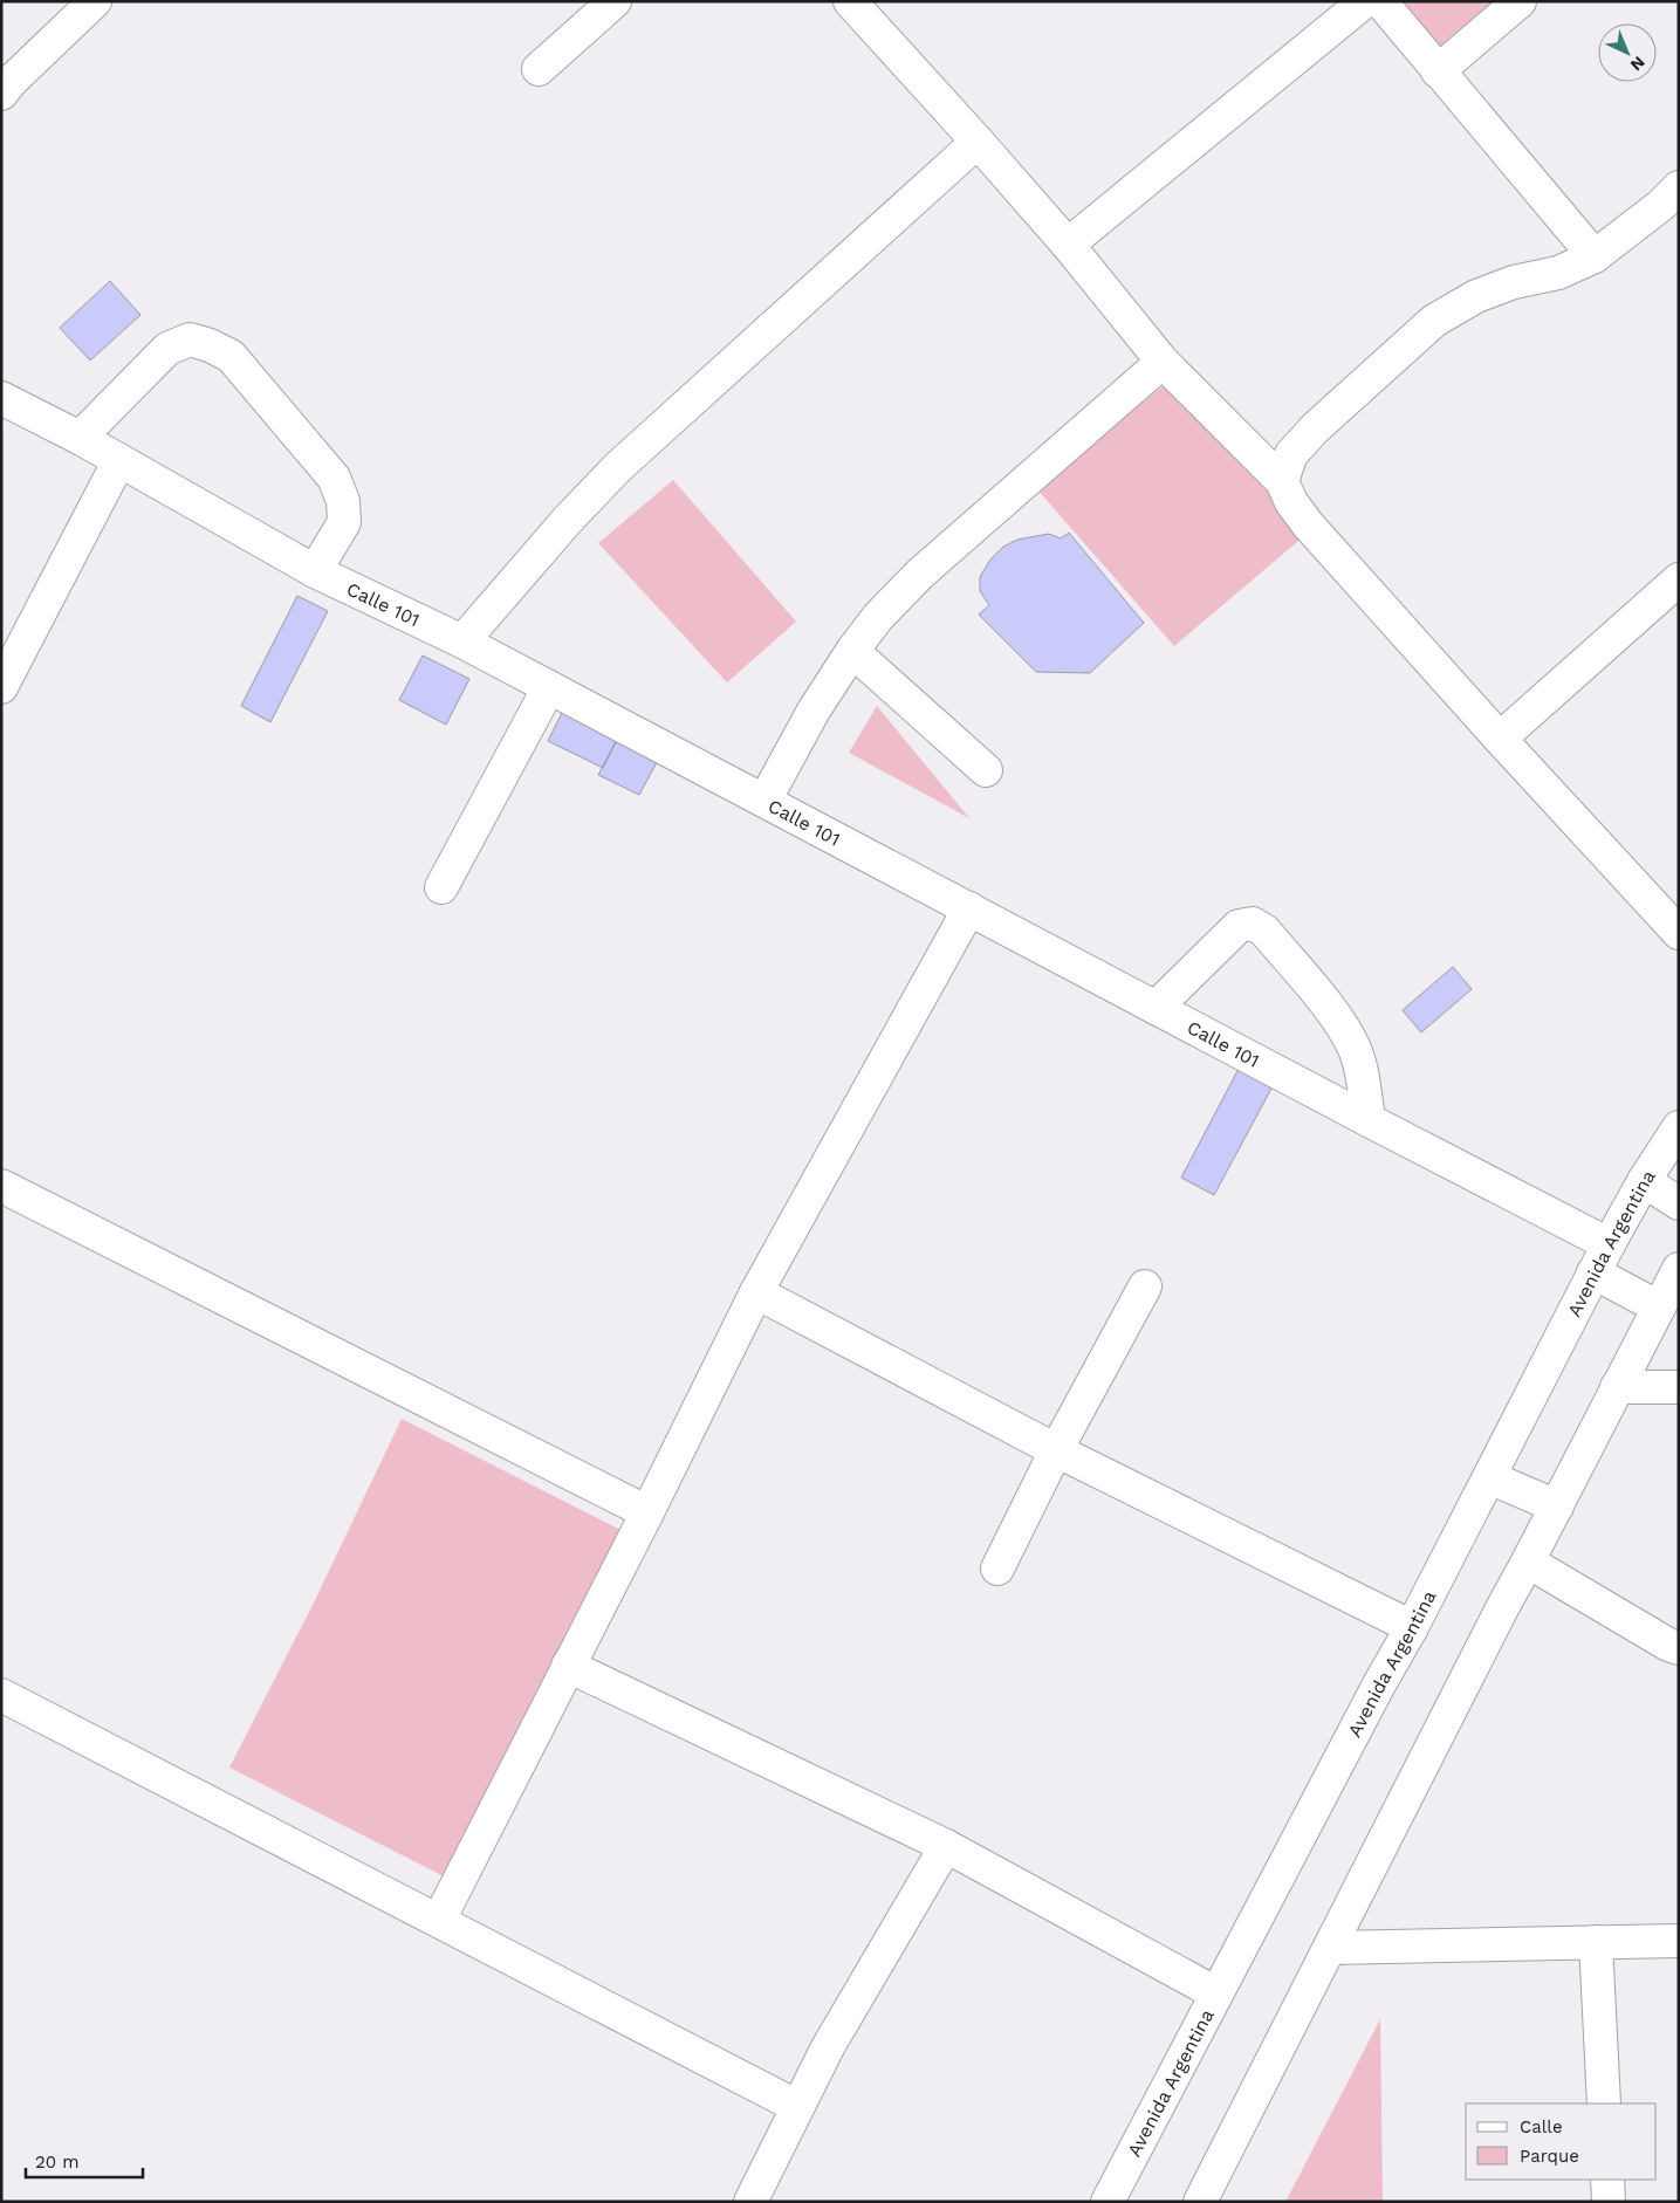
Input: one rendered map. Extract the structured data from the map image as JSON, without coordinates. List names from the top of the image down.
{
  "streets": {
    "street": ["Calle 101", "Avenida Argentina"]
  },
  "crossings": [
    ["Calle 101", "Avenida Argentina"]
  ],
  "legend": ["Calle", "Parque"],
  "scale_bar": "20 m",
  "north": "bottom right"
}
